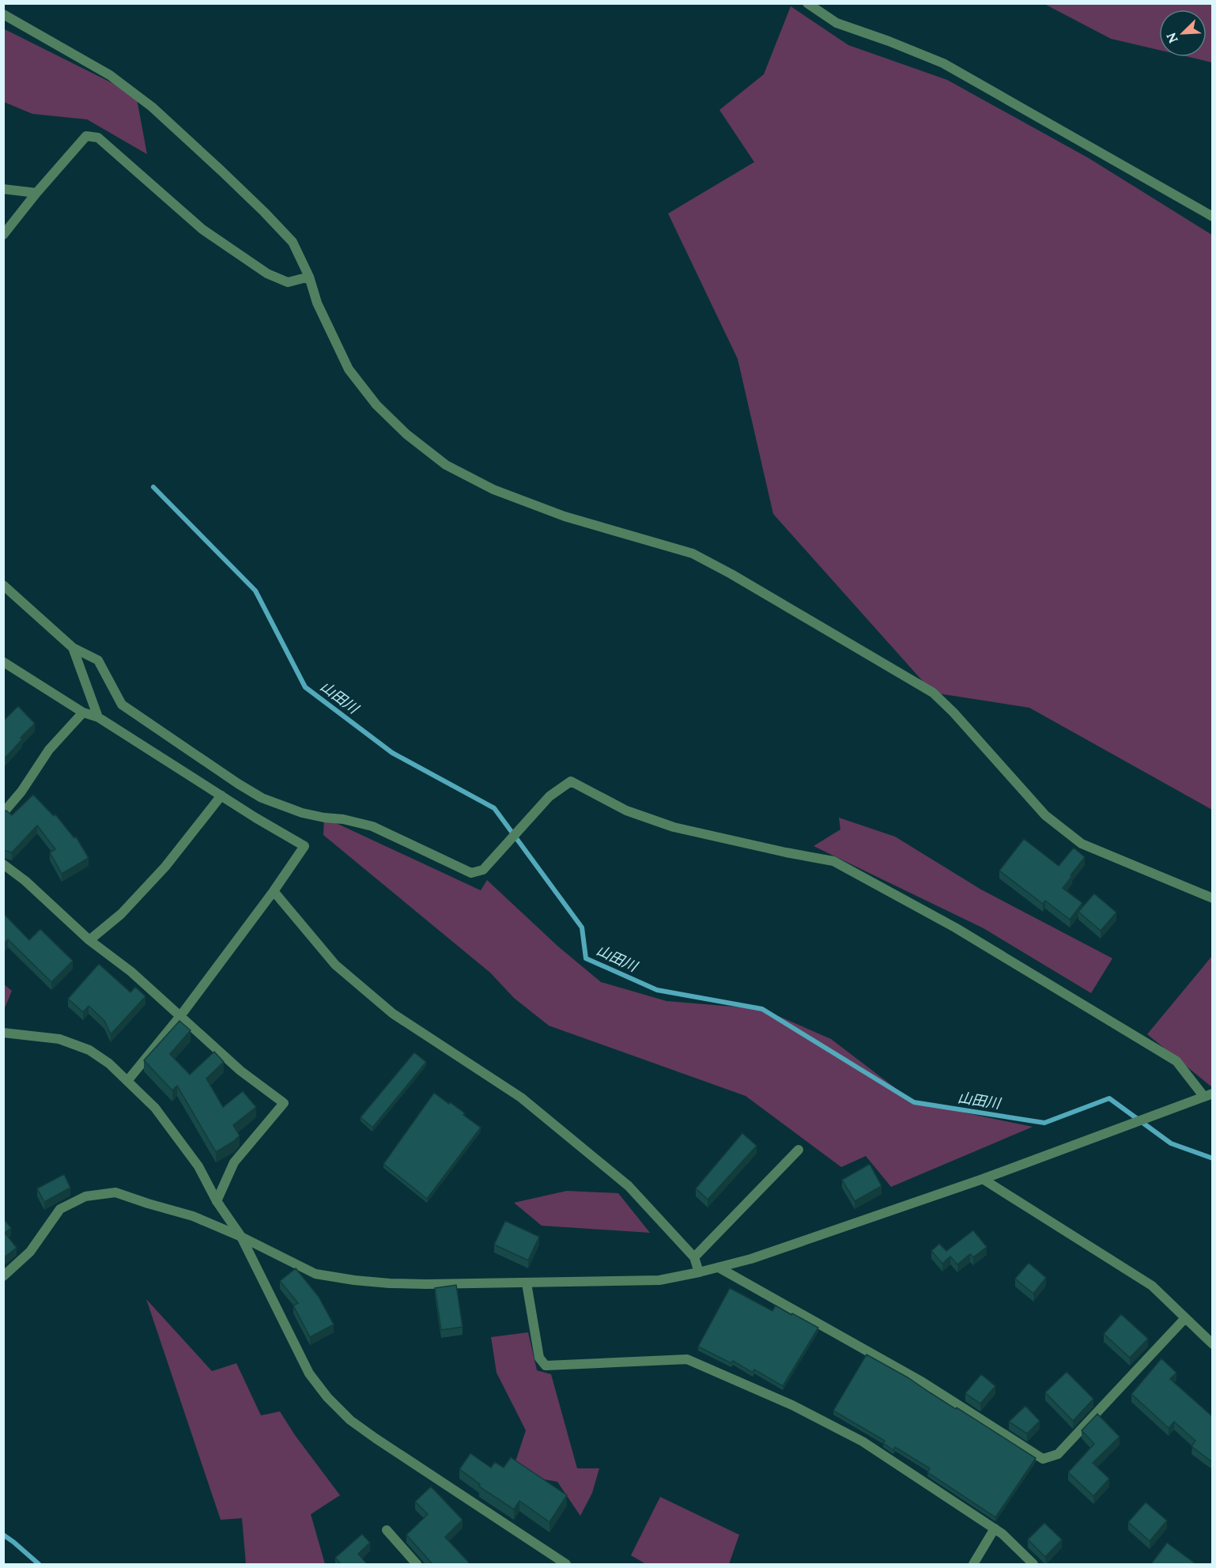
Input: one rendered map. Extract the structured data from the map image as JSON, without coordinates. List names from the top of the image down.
{
  "water": ["山田川"],
  "north": "bottom left"
}
